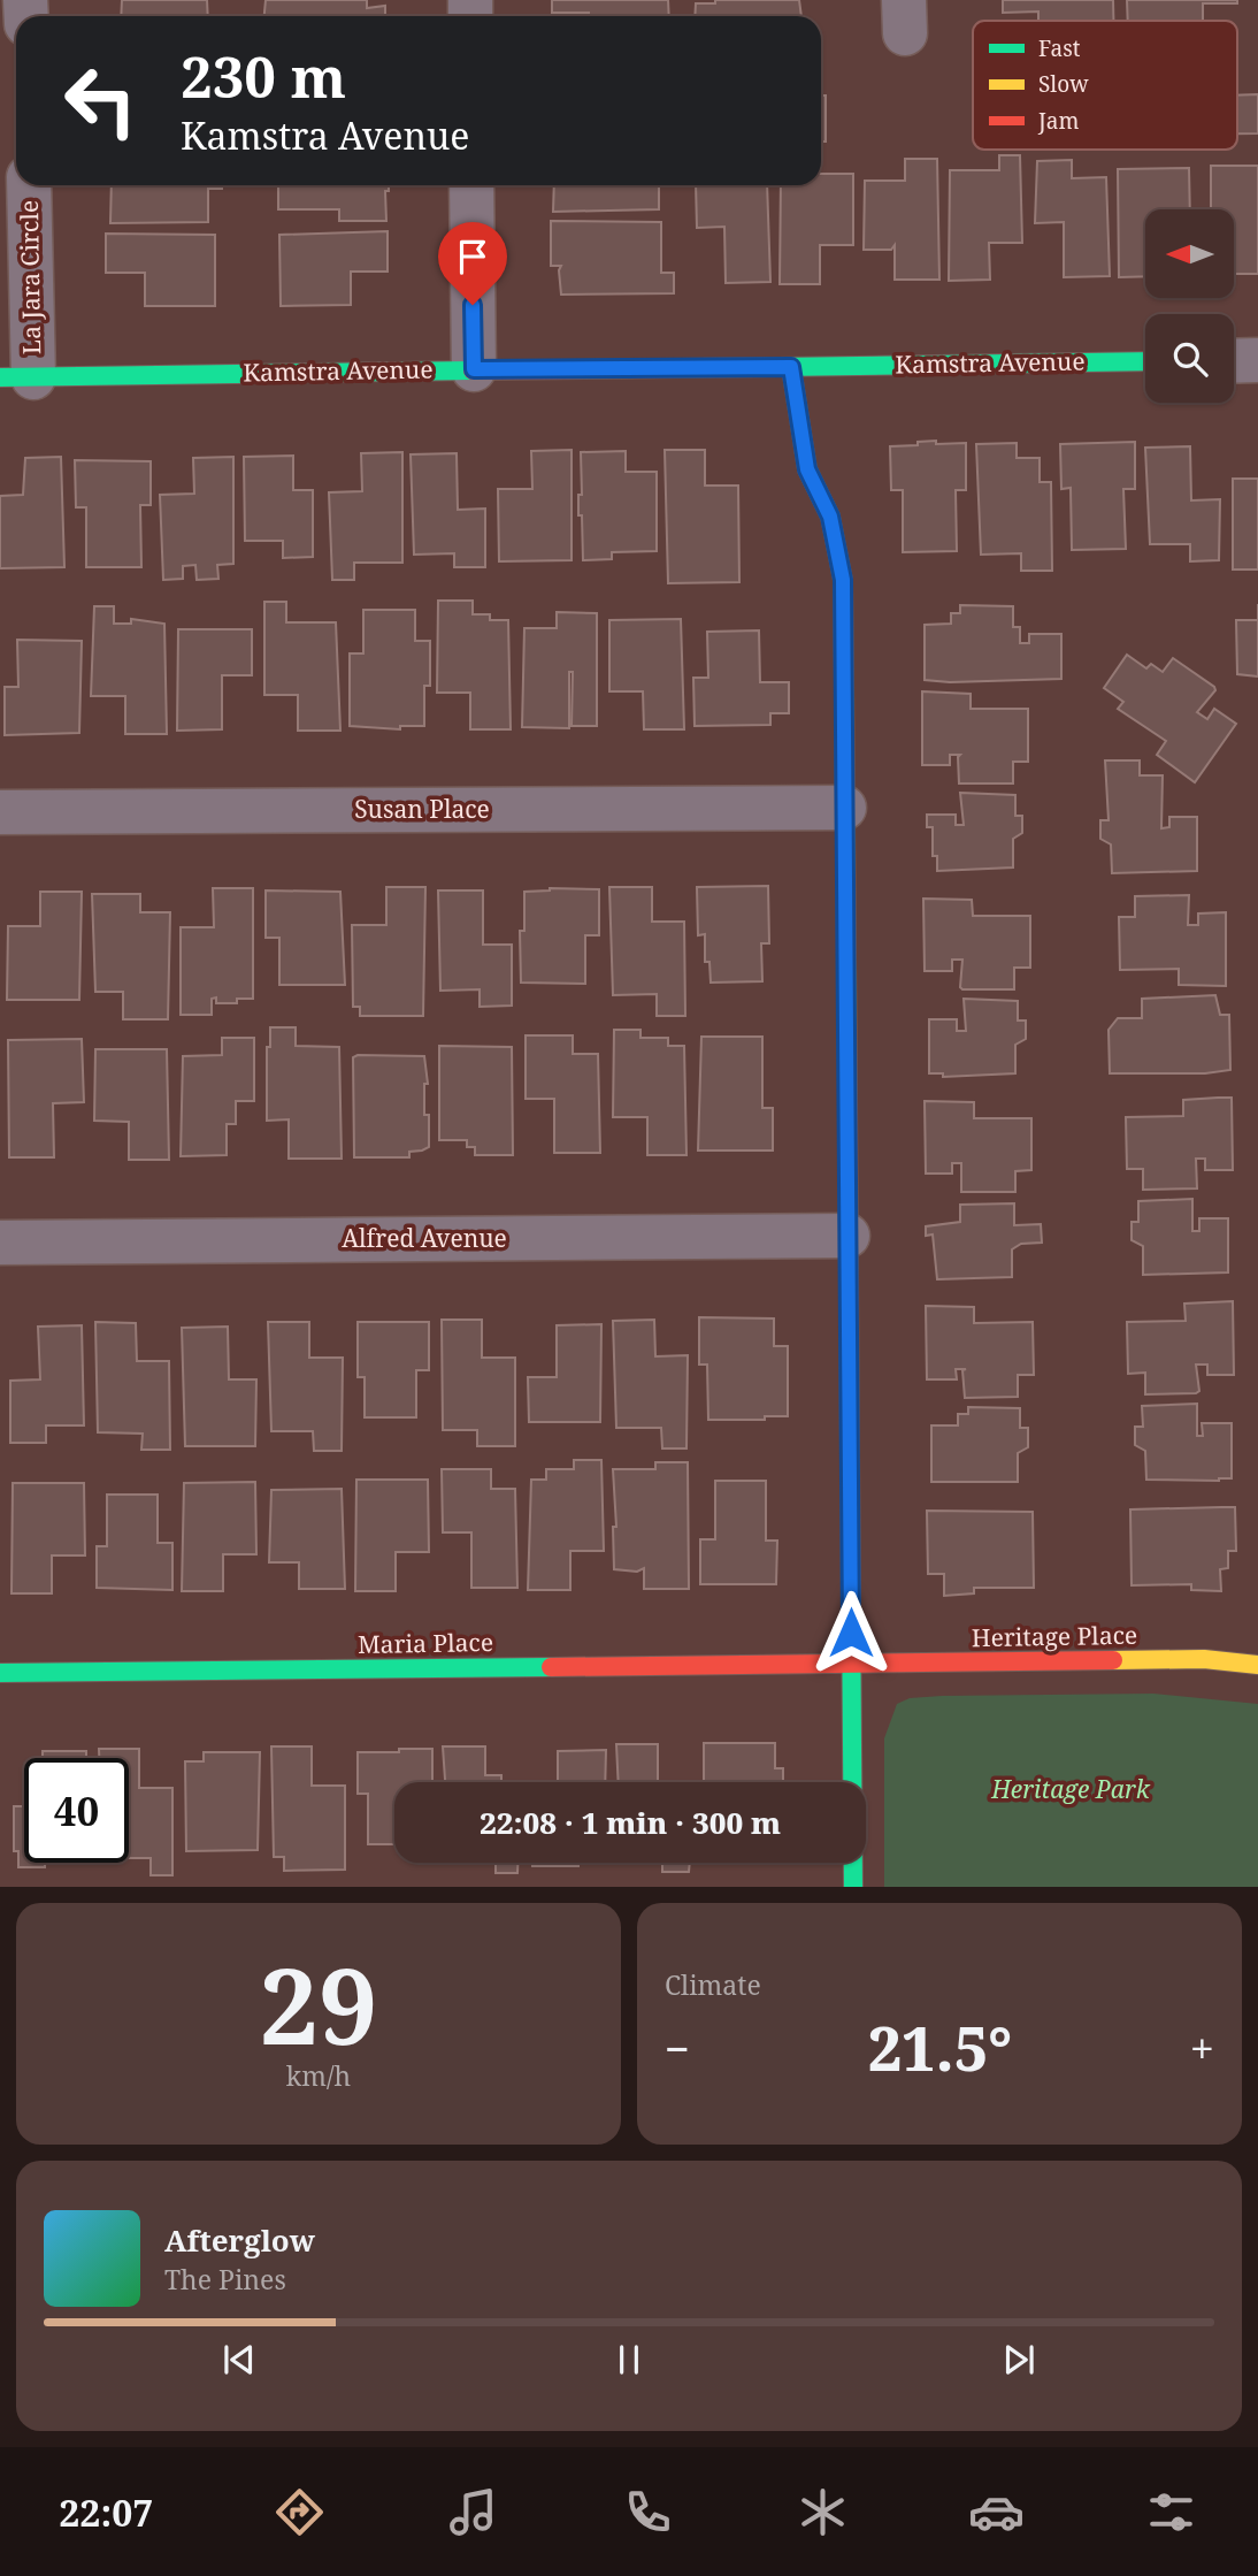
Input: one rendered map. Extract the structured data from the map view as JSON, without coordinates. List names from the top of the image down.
{
  "streets": {
    "street": [
      "La Jara Circle",
      "Kamstra Avenue",
      "Susan Place",
      "Alfred Avenue",
      "Heritage Place",
      "Maria Place"
    ]
  },
  "crossings": [
    ["La Jara Circle", "Kamstra Avenue"],
    ["Heritage Place", "Maria Place"]
  ],
  "parks": ["Heritage Park"],
  "legend": ["Fast", "Slow", "Jam"],
  "north": "left",
  "page": {
    "turn": ["230 m", "Kamstra Avenue"],
    "limit": "40",
    "trip": "22:08 · 1 min · 300 m",
    "tile": [
      ["29", "km/h"],
      "Climate"
    ],
    "heat": ["−", "21.5°", "+"],
    "song": ["Afterglow", "The Pines"],
    "tabs": "22:07"
  }
}
